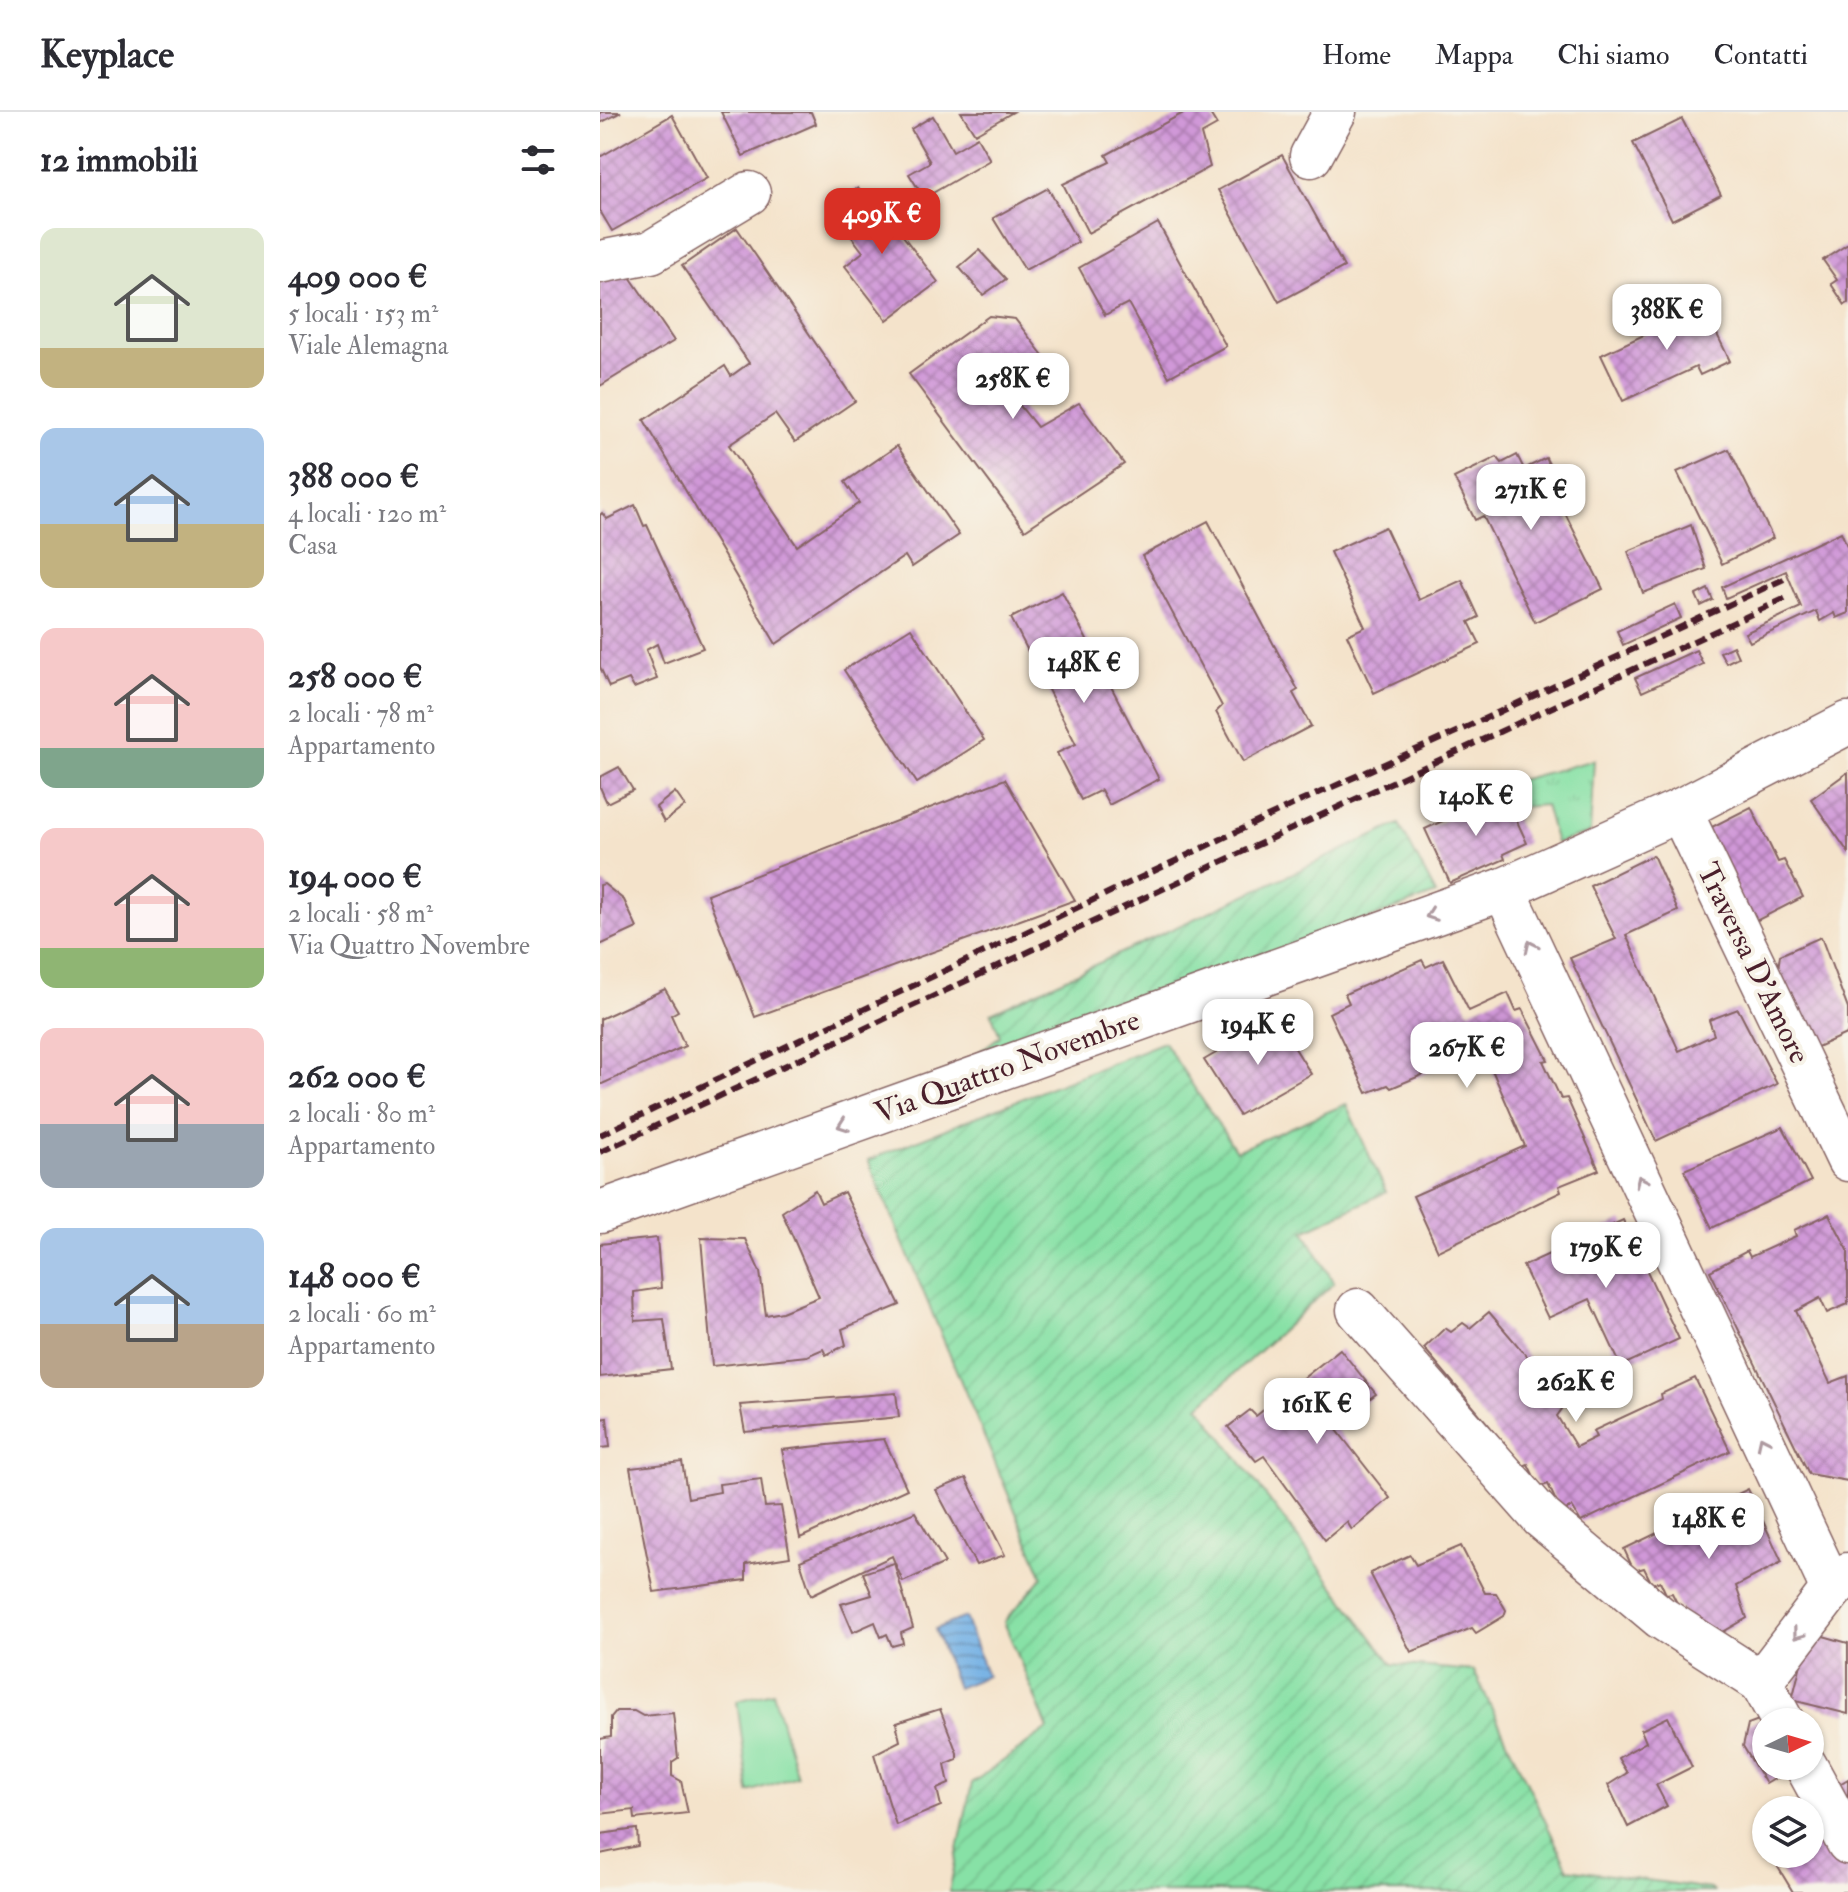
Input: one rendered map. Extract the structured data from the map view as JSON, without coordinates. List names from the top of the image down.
{
  "streets": {
    "street": ["Traversa D'Amore", "Via Quattro Novembre"]
  },
  "crossings": [
    ["Traversa D'Amore", "Via Quattro Novembre"]
  ],
  "one_way": ["Via Quattro Novembre"],
  "north": "right",
  "page": {
    "header": "Keyplace",
    "nav": [
      "Home",
      "Mappa",
      "Chi siamo",
      "Contatti"
    ],
    "heading": "12 immobili",
    "price": [
      "409K €",
      "388K €",
      "258K €",
      "271K €",
      "148K €",
      "140K €",
      "194K €",
      "267K €",
      "179K €",
      "262K €",
      "161K €",
      "148K €"
    ],
    "list": [
      {
        "name": "409 000 €",
        "note": "5 locali · 153 m² · Viale Alemagna"
      },
      {
        "name": "388 000 €",
        "note": "4 locali · 120 m² · Casa"
      },
      {
        "name": "258 000 €",
        "note": "2 locali · 78 m² · Appartamento"
      },
      {
        "name": "194 000 €",
        "note": "2 locali · 58 m² · Via Quattro Novembre"
      },
      {
        "name": "262 000 €",
        "note": "2 locali · 80 m² · Appartamento"
      },
      {
        "name": "148 000 €",
        "note": "2 locali · 60 m² · Appartamento"
      }
    ]
  }
}
